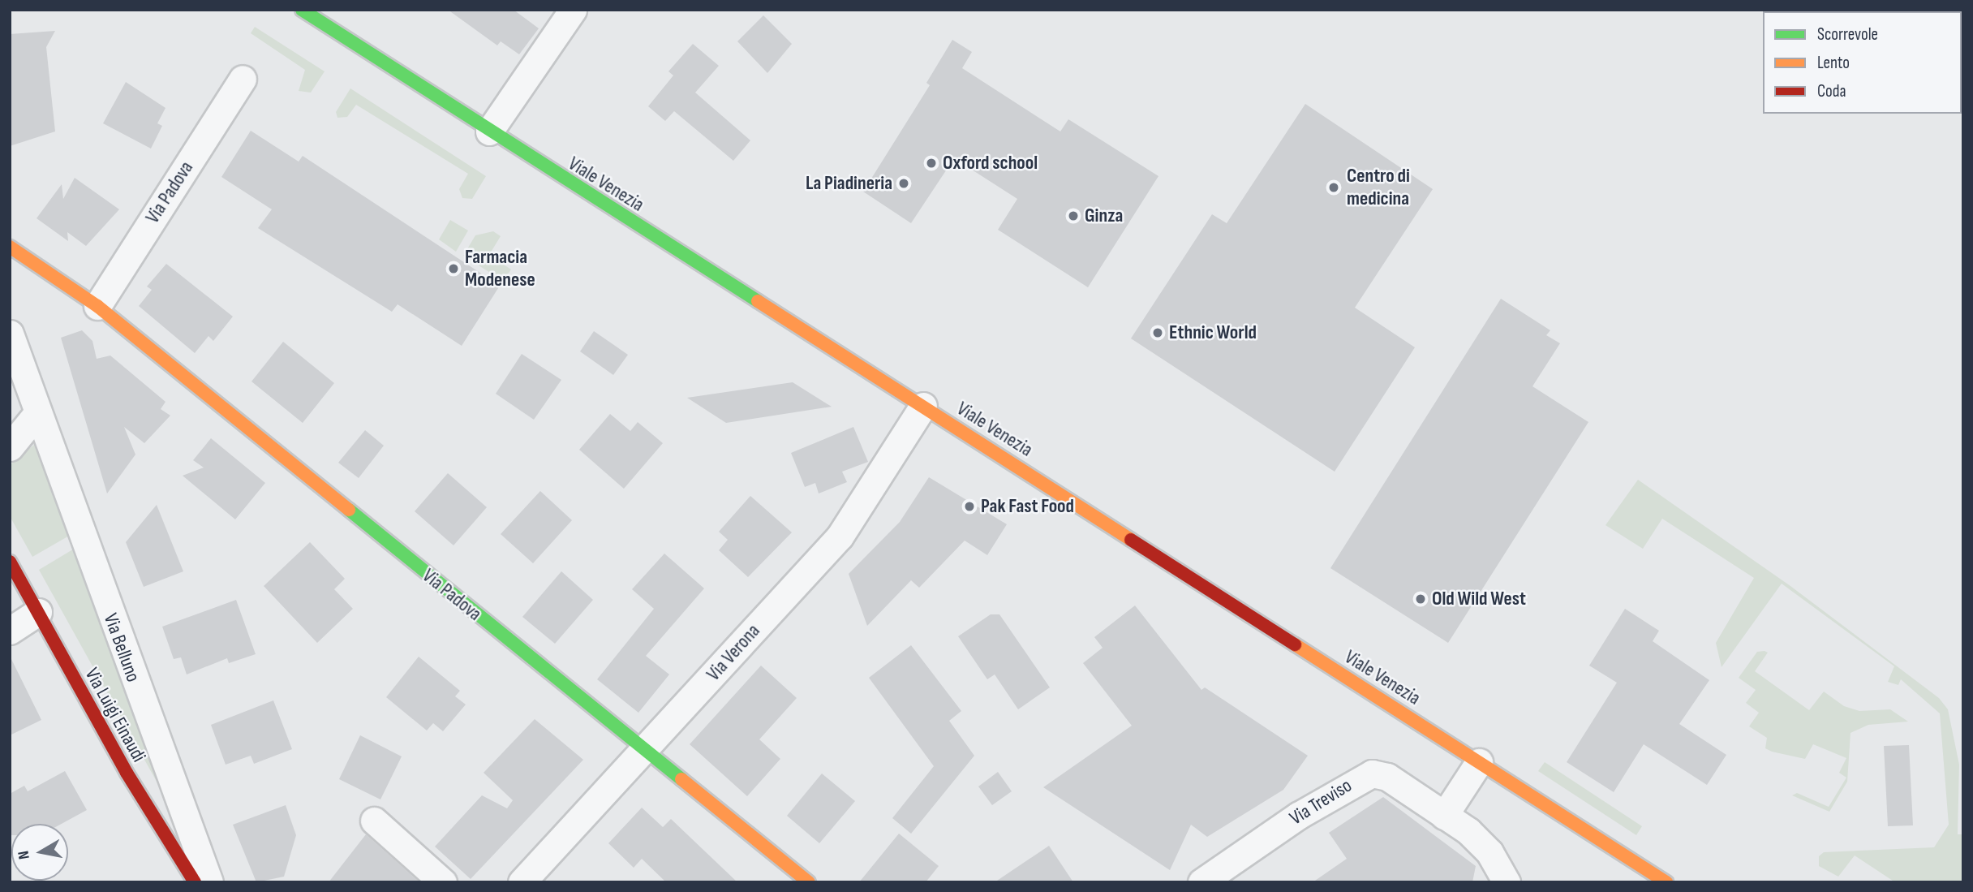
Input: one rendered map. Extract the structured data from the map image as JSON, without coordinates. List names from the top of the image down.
{
  "streets": {
    "main road": ["Viale Venezia", "Via Padova", "Via Luigi Einaudi"],
    "street": ["Via Belluno", "Via Verona", "Via Treviso"]
  },
  "crossings": [
    ["Viale Venezia", "Via Verona"],
    ["Via Padova", "Via Verona"]
  ],
  "places": [
    "Oxford school",
    "La Piadineria",
    "Centro di medicina",
    "Ginza",
    "Farmacia Modenese",
    "Ethnic World",
    "Pak Fast Food",
    "Old Wild West"
  ],
  "legend": ["Scorrevole", "Lento", "Coda"],
  "north": "left"
}
